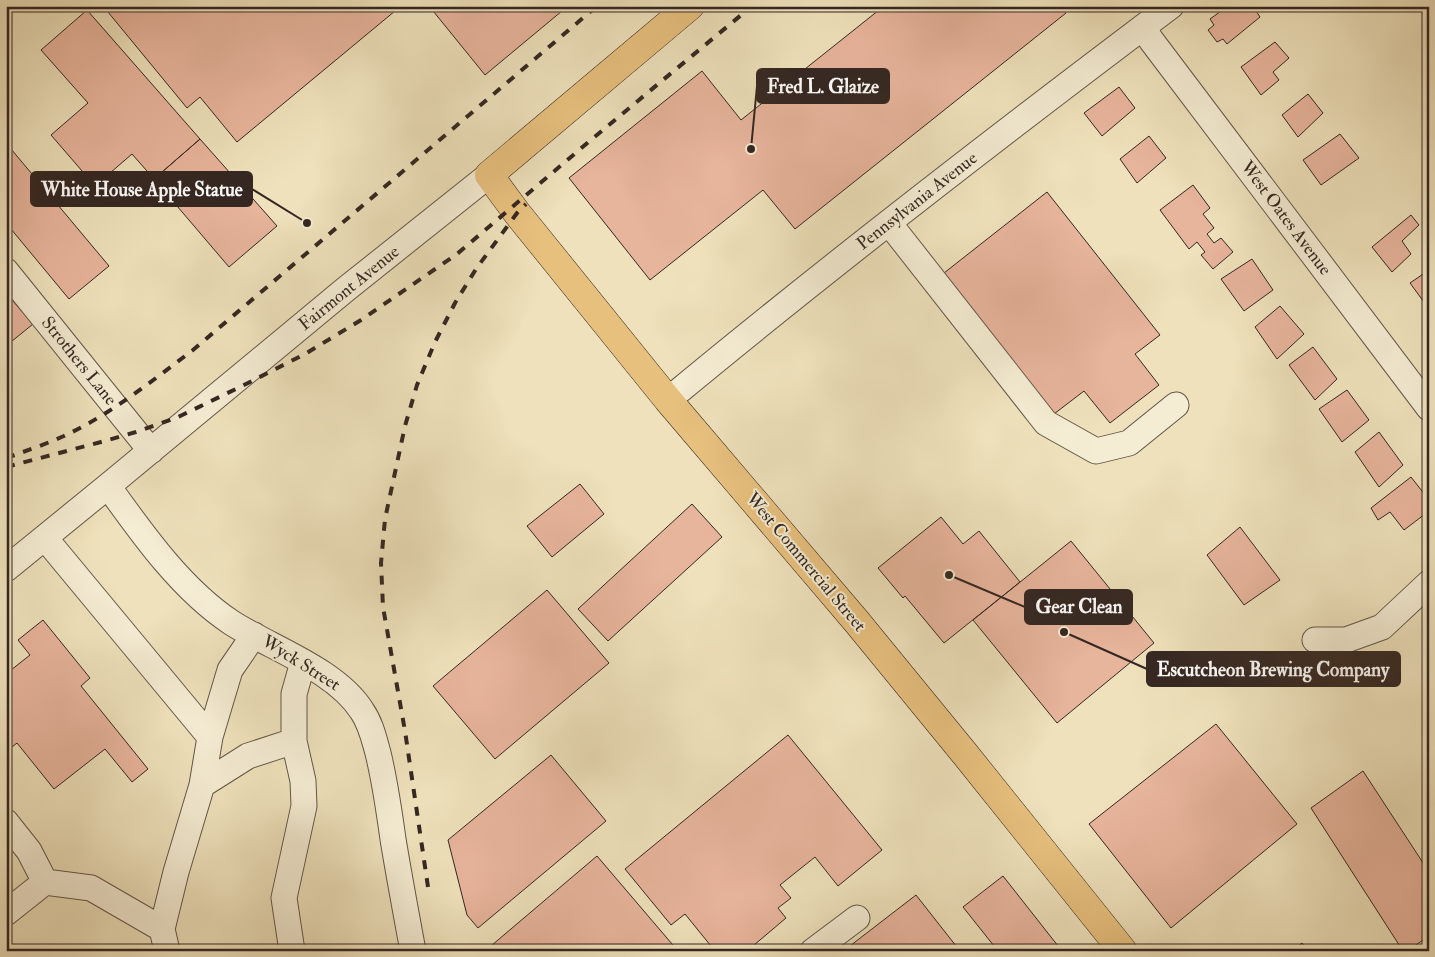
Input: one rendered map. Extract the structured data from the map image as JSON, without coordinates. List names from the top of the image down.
{
  "streets": {
    "main road": ["Fairmont Avenue", "West Commercial Street"],
    "street": [
      "Pennsylvania Avenue",
      "West Oates Avenue",
      "Strothers Lane",
      "Wyck Street"
    ]
  },
  "crossings": [
    ["Pennsylvania Avenue", "West Oates Avenue"],
    ["Pennsylvania Avenue", "West Commercial Street"],
    ["Fairmont Avenue", "Strothers Lane"],
    ["Fairmont Avenue", "West Commercial Street"],
    ["Fairmont Avenue", "Wyck Street"]
  ],
  "places": [
    "Fred L. Glaize",
    "White House Apple Statue",
    "Gear Clean",
    "Escutcheon Brewing Company"
  ]
}
